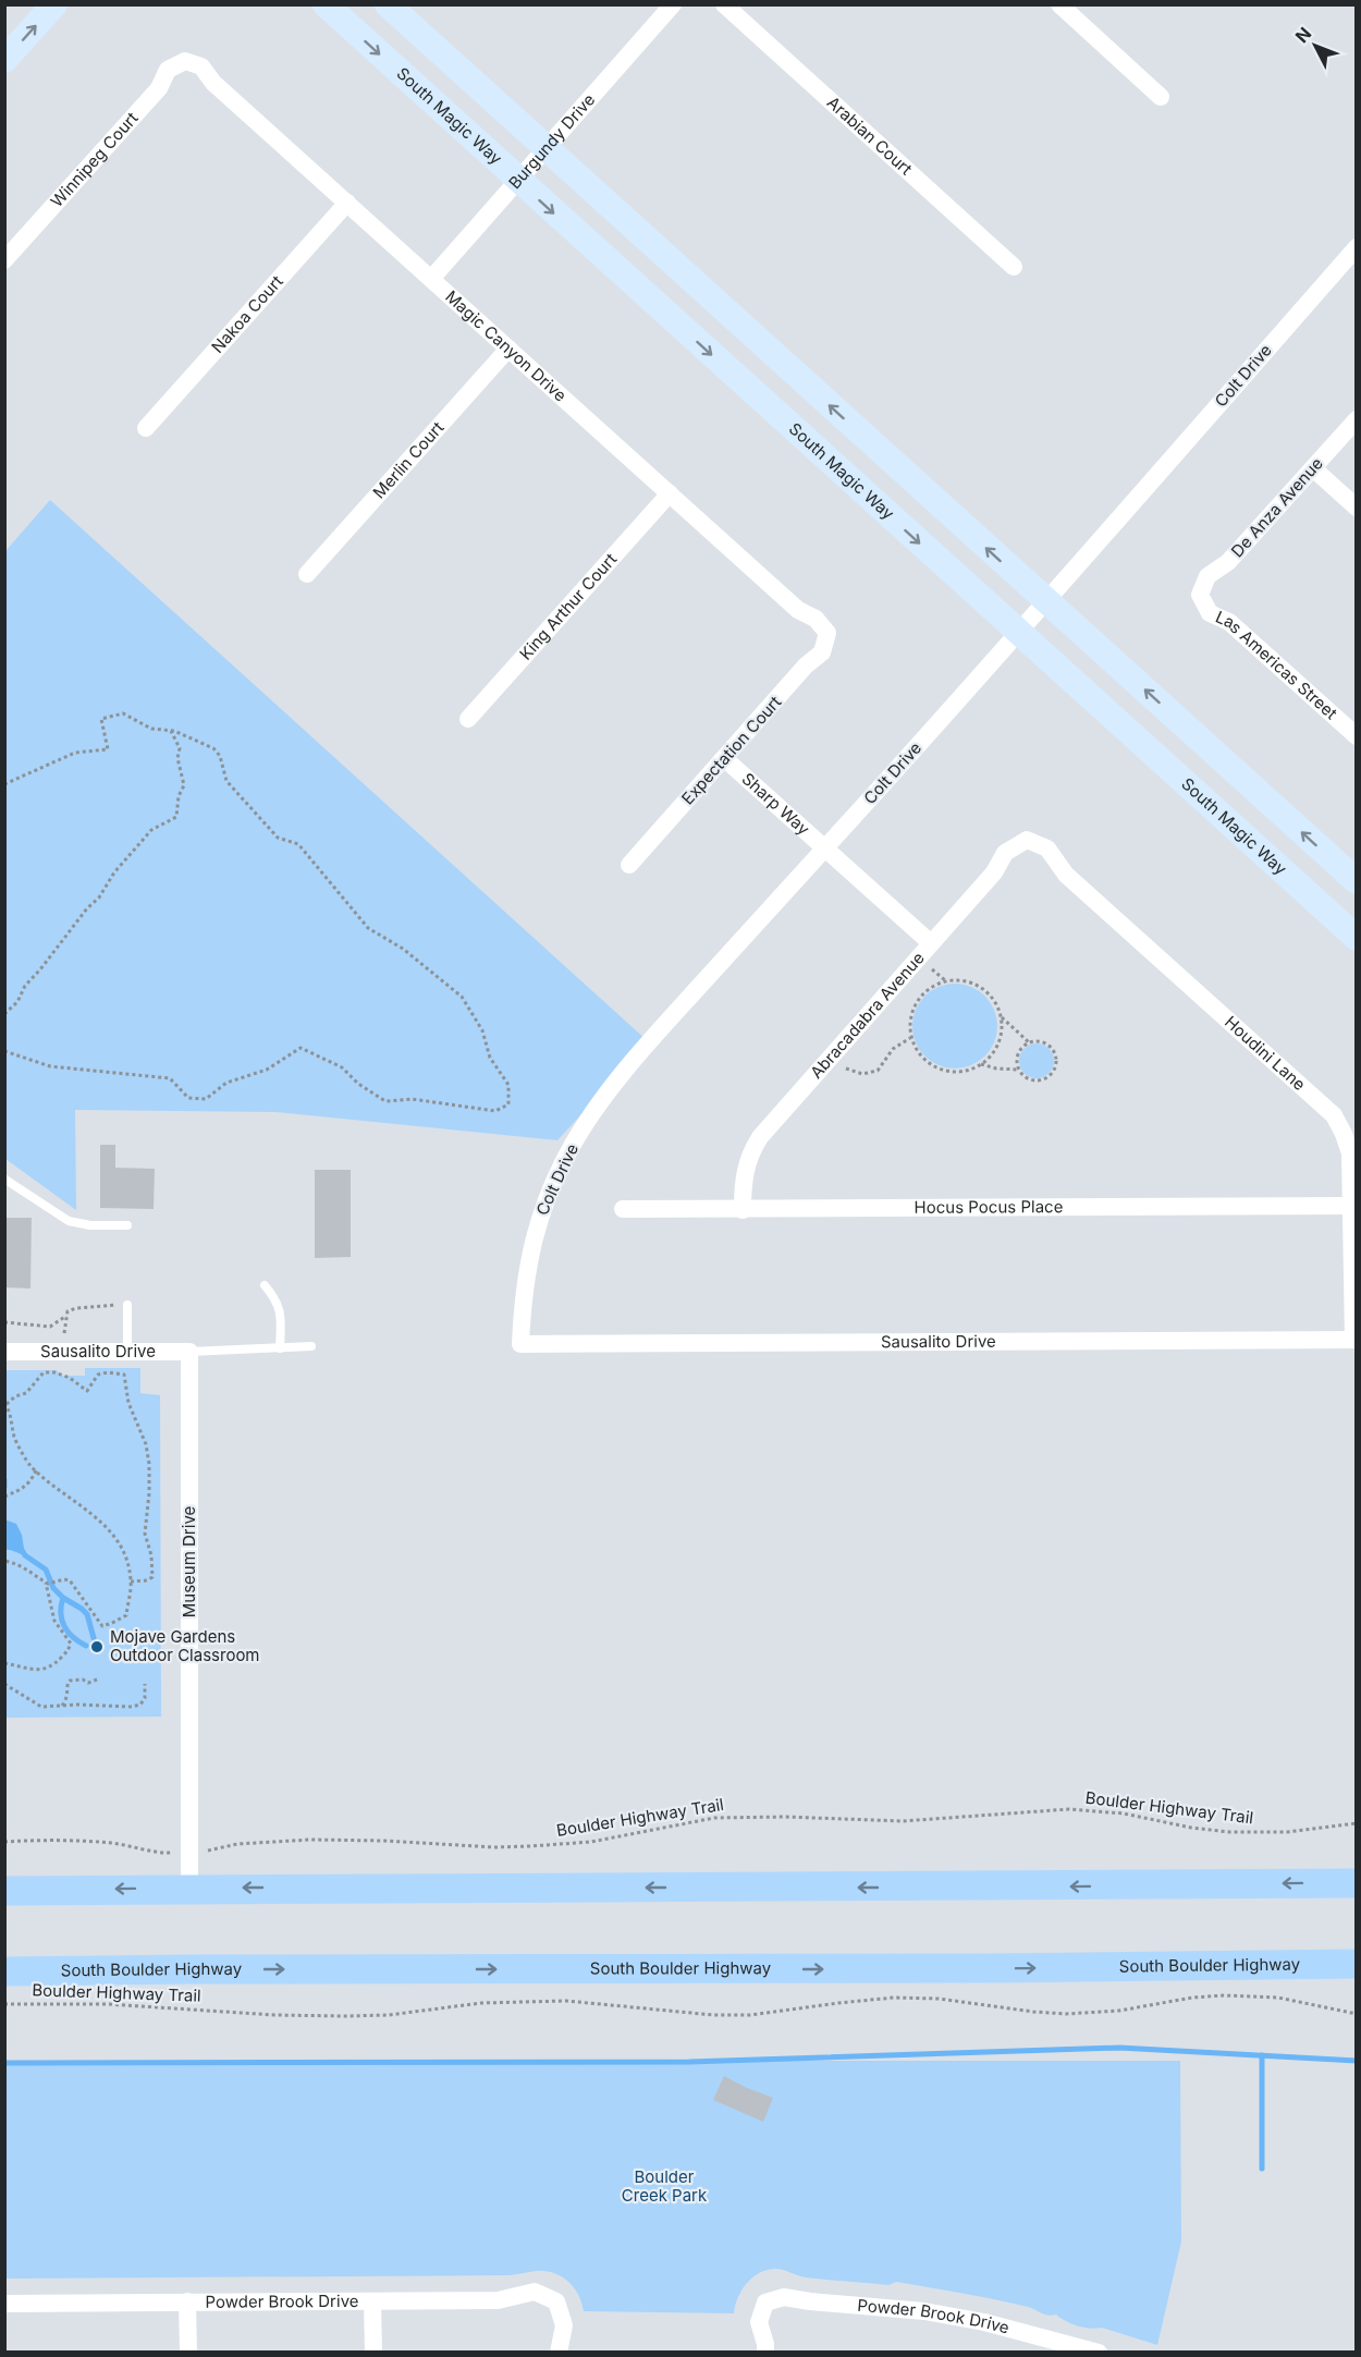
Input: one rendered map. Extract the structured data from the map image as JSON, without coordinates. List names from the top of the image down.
{
  "streets": {
    "main road": ["South Boulder Highway"],
    "street": [
      "South Magic Way",
      "Arabian Court",
      "Burgundy Drive",
      "Winnipeg Court",
      "Nakoa Court",
      "Magic Canyon Drive",
      "Colt Drive",
      "Merlin Court",
      "De Anza Avenue",
      "King Arthur Court",
      "Las Americas Street",
      "Expectation Court",
      "Sharp Way",
      "Abracadabra Avenue",
      "Houdini Lane",
      "Hocus Pocus Place",
      "Sausalito Drive",
      "Museum Drive",
      "Powder Brook Drive"
    ],
    "path": ["Boulder Highway Trail"]
  },
  "crossings": [
    ["South Magic Way", "Burgundy Drive"],
    ["South Magic Way", "Colt Drive"],
    ["Burgundy Drive", "Magic Canyon Drive"],
    ["Winnipeg Court", "Magic Canyon Drive"],
    ["Nakoa Court", "Magic Canyon Drive"],
    ["Magic Canyon Drive", "Merlin Court"],
    ["Magic Canyon Drive", "King Arthur Court"],
    ["Magic Canyon Drive", "Expectation Court"],
    ["Colt Drive", "Sharp Way"],
    ["Colt Drive", "Sausalito Drive"],
    ["De Anza Avenue", "Las Americas Street"],
    ["Expectation Court", "Sharp Way"],
    ["Sharp Way", "Abracadabra Avenue"],
    ["Abracadabra Avenue", "Houdini Lane"],
    ["Abracadabra Avenue", "Hocus Pocus Place"],
    ["Houdini Lane", "Hocus Pocus Place"],
    ["Houdini Lane", "Sausalito Drive"],
    ["Sausalito Drive", "Museum Drive"],
    ["Museum Drive", "Boulder Highway Trail"]
  ],
  "parks": ["Boulder Creek Park"],
  "places": ["Mojave Gardens Outdoor Classroom"],
  "north": "top left"
}
